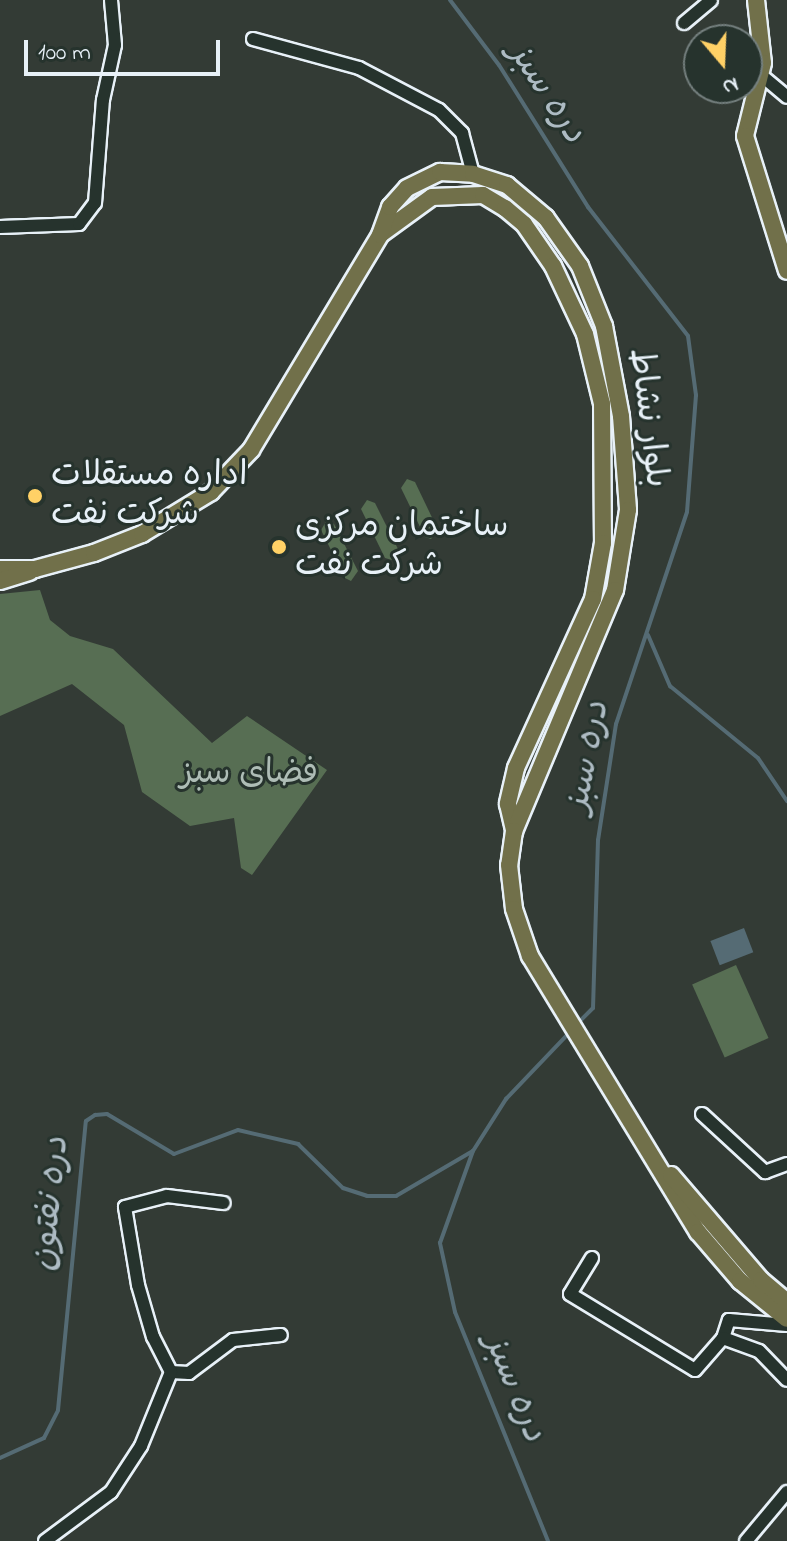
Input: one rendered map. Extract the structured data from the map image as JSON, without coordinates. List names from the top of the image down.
{
  "streets": {
    "main road": ["بلوار نشاط"]
  },
  "water": ["دره سبز", "دره نفتون"],
  "parks": ["فضای سبز"],
  "places": ["اداره مستقلات شرکت نفت", "ساختمان مرکزی شرکت نفت"],
  "scale_bar": "100 m",
  "north": "bottom"
}
